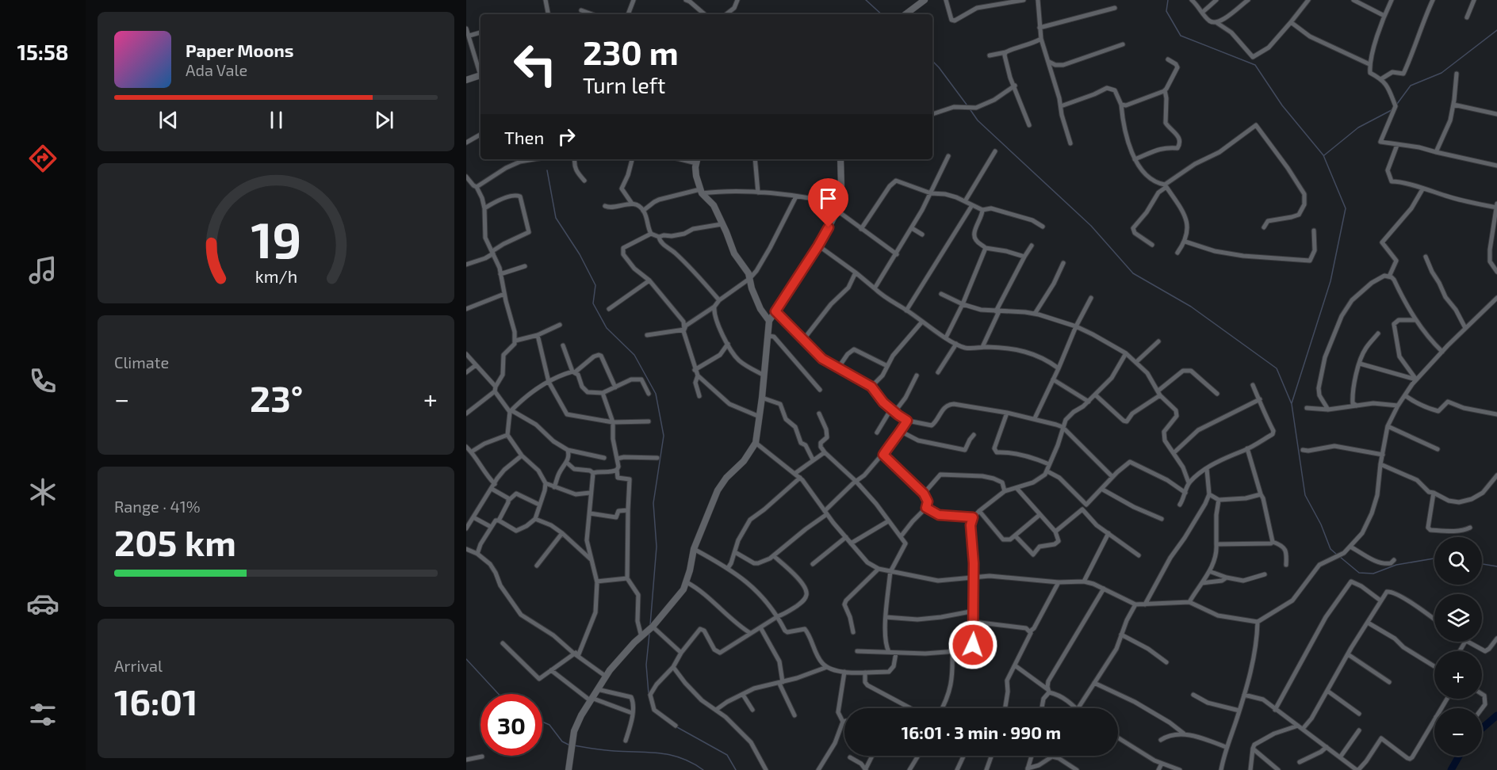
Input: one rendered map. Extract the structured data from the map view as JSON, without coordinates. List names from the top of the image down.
{
  "page": {
    "tabs": "15:58",
    "turn": ["230 m", "Turn left"],
    "song": ["Paper Moons", "Ada Vale"],
    "then": "Then",
    "tile": [
      "Climate",
      ["Range · 41%", "205 km"],
      ["Arrival", "16:01"]
    ],
    "heat": ["−", "23°", "+"],
    "map_buttons": ["+", "−"],
    "limit": "30",
    "trip": "16:01 · 3 min · 990 m",
    "gauge": ["19", "km/h"]
  }
}
